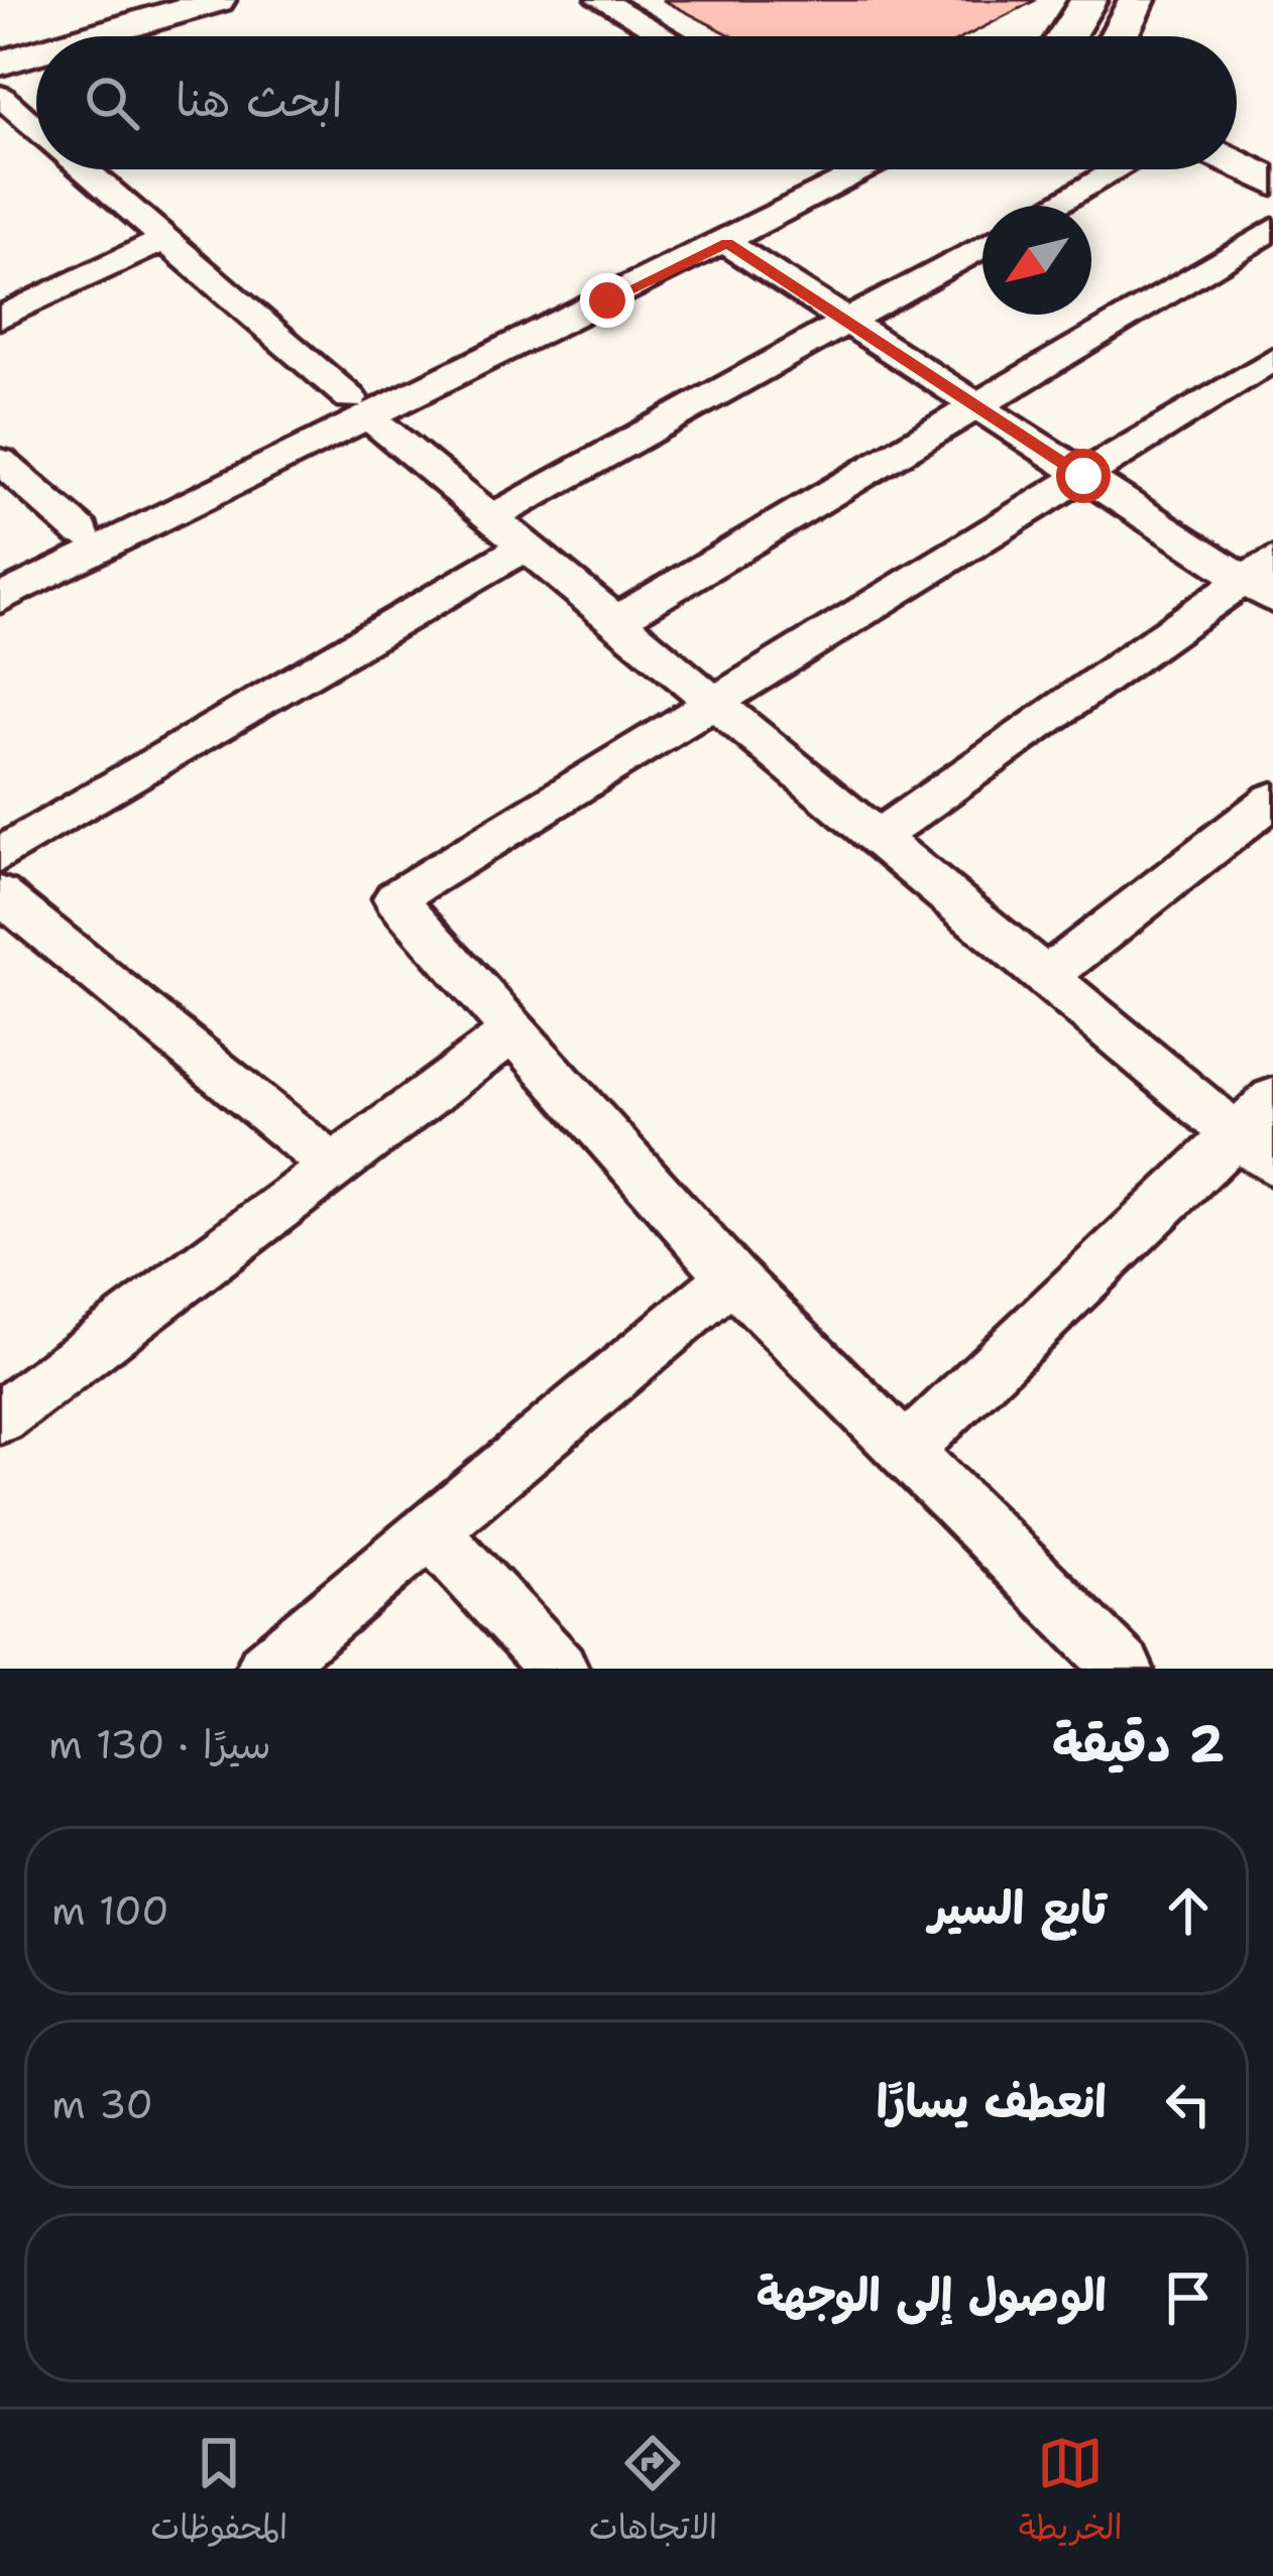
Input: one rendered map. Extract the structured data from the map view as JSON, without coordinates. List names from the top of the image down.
{
  "north": "bottom left",
  "page": {
    "search": "ابحث هنا",
    "heading": ["2 دقيقة", "سيرًا · 130 m"],
    "list": [
      ["تابع السير", "100 m"],
      ["انعطف يسارًا", "30 m"],
      "الوصول إلى الوجهة"
    ],
    "nav": ["الخريطة", "الاتجاهات", "المحفوظات"]
  }
}
